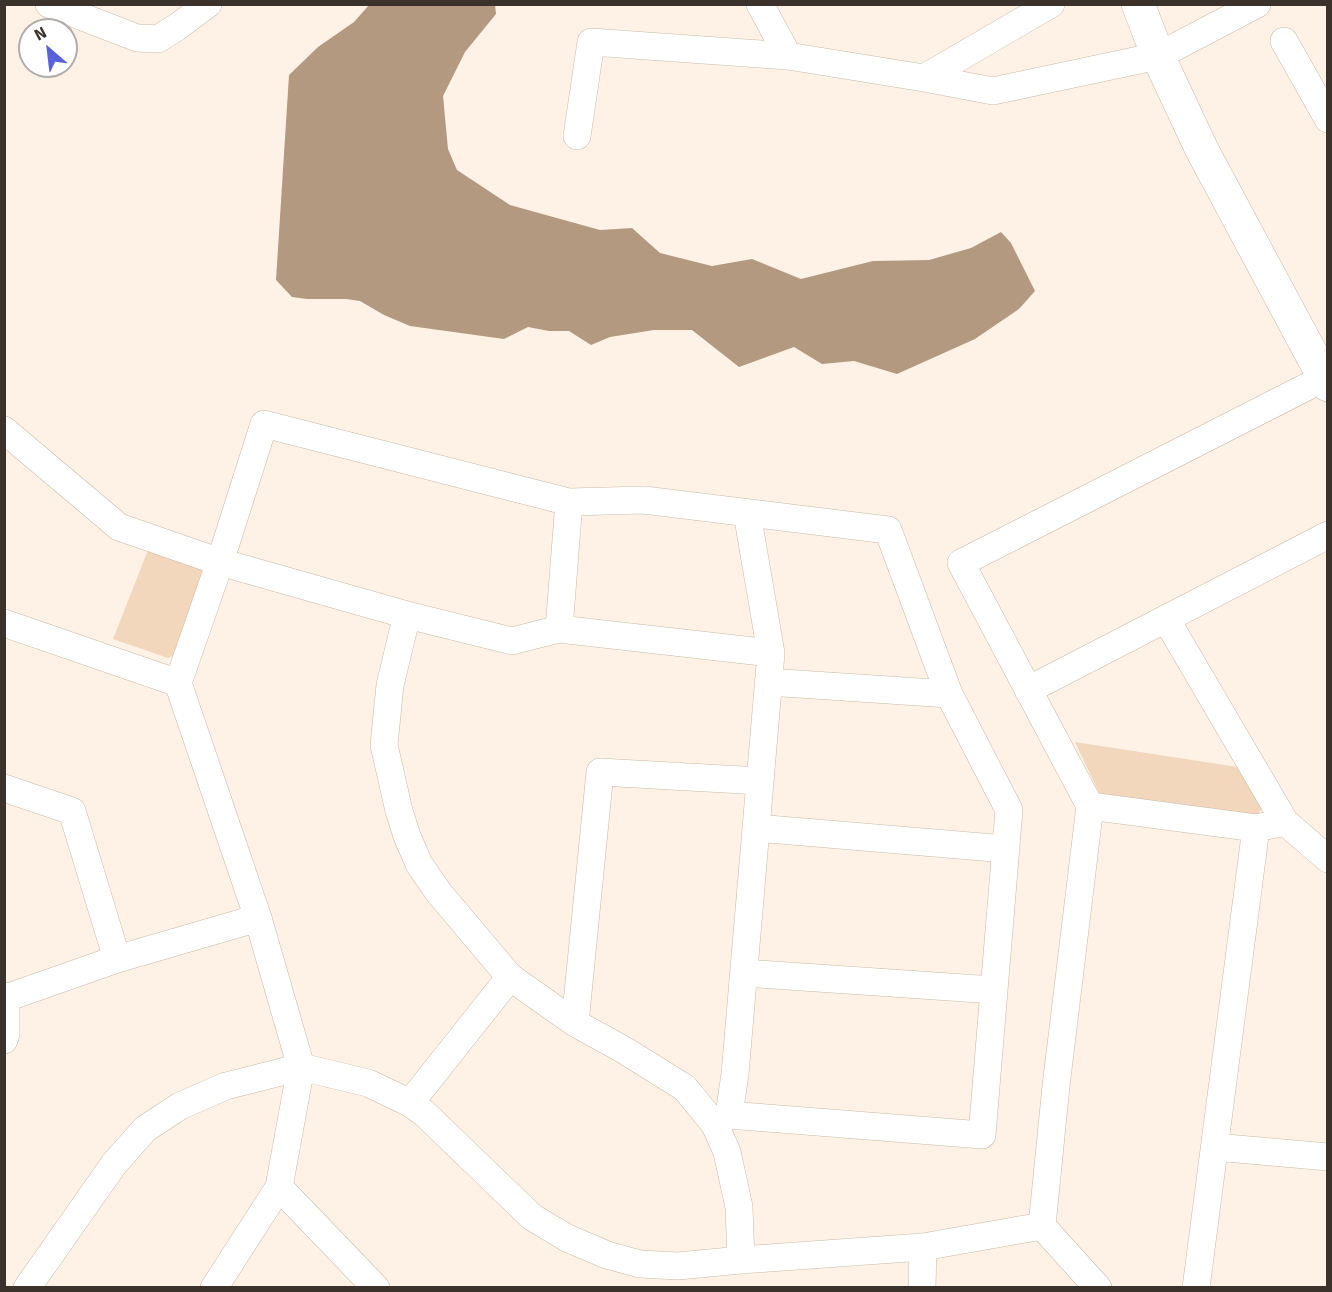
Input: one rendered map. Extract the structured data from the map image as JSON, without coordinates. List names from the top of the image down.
{
  "north": "top left"
}
